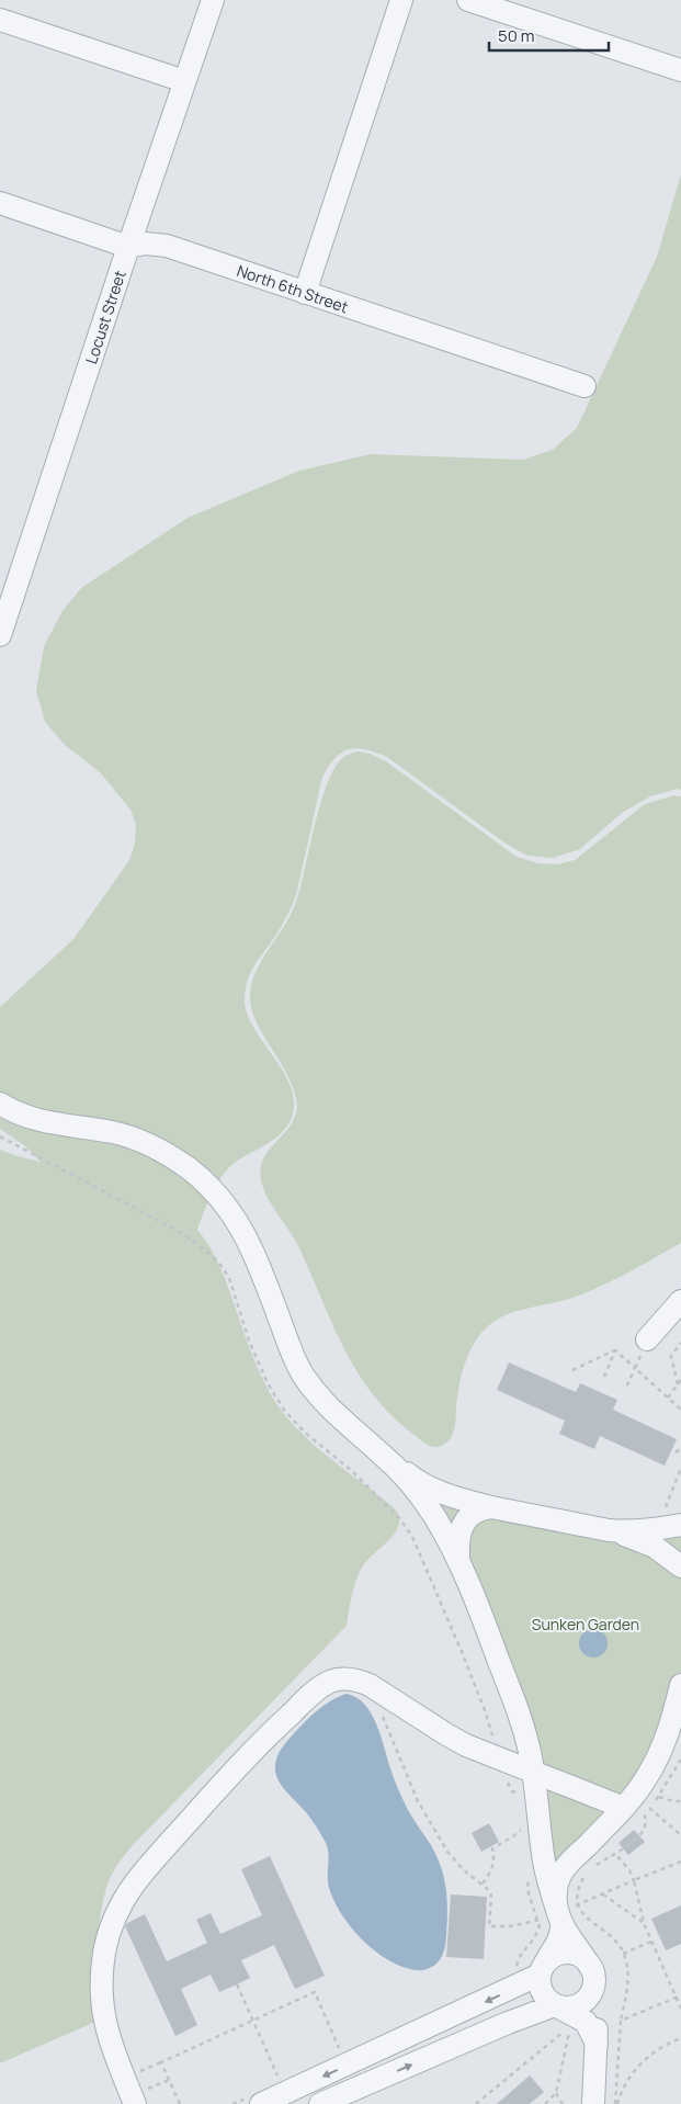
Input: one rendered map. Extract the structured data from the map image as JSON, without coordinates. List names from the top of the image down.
{
  "streets": {
    "street": ["North 6th Street", "Locust Street"]
  },
  "crossings": [
    ["North 6th Street", "Locust Street"]
  ],
  "parks": ["Sunken Garden"],
  "scale_bar": "50 m"
}
